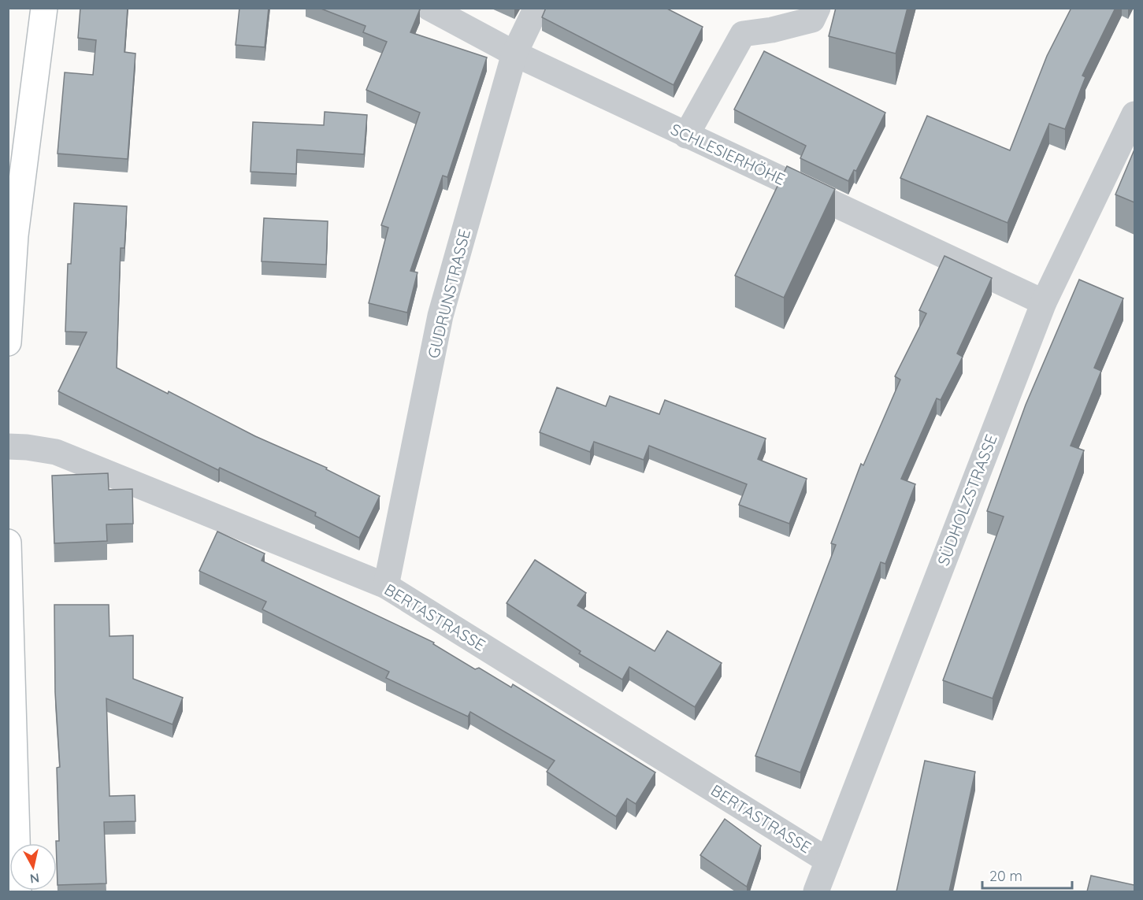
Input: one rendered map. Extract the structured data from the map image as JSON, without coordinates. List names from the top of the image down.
{
  "streets": {
    "street": [
      "SCHLESIERHÖHE",
      "GUDRUNSTRASSE",
      "SÜDHOLZSTRASSE",
      "BERTASTRASSE"
    ]
  },
  "crossings": [
    ["SCHLESIERHÖHE", "GUDRUNSTRASSE"],
    ["SCHLESIERHÖHE", "SÜDHOLZSTRASSE"],
    ["GUDRUNSTRASSE", "BERTASTRASSE"],
    ["SÜDHOLZSTRASSE", "BERTASTRASSE"]
  ],
  "scale_bar": "20 m",
  "north": "bottom"
}
